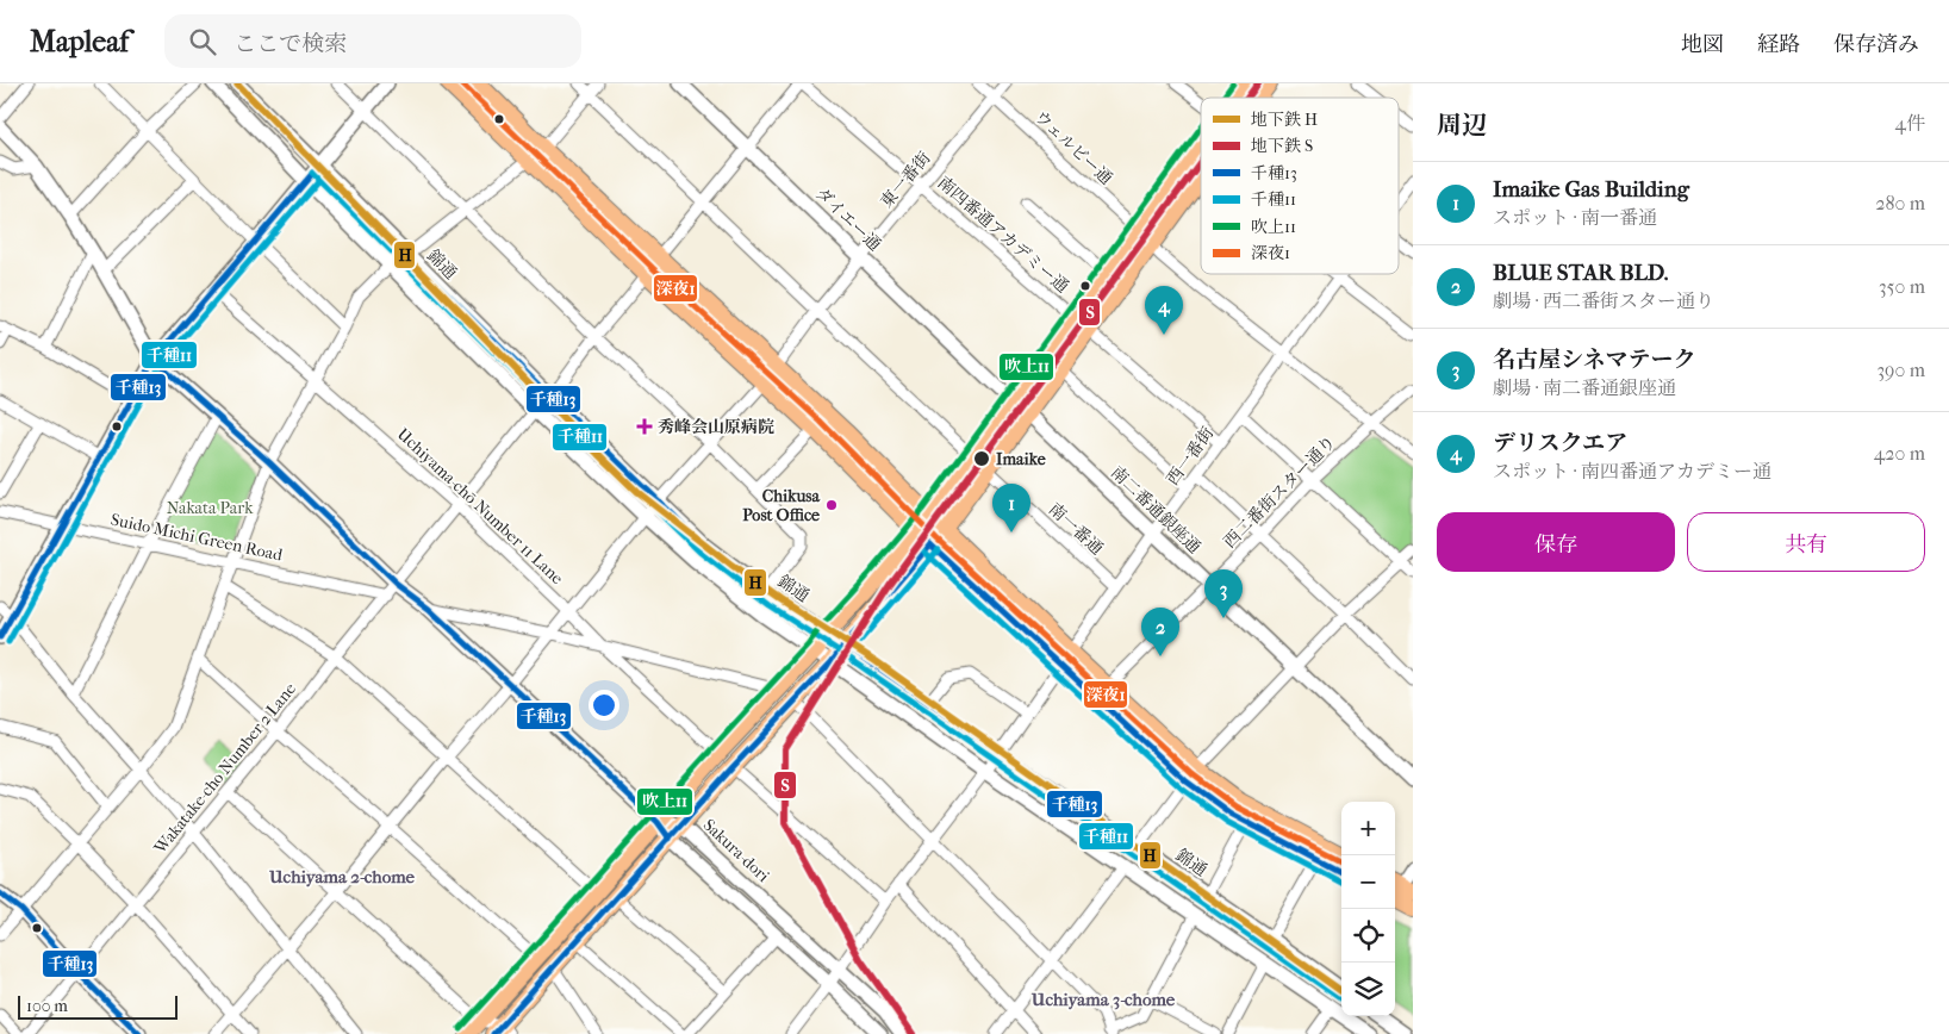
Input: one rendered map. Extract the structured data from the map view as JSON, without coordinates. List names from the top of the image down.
{
  "streets": {
    "street": [
      "ウェルビー通",
      "東一番街",
      "ダイエー通",
      "南四番通アカデミー通",
      "錦通",
      "西一番街",
      "西二番街スター通り",
      "Uchiyama-chō Number 11 Lane",
      "南二番通銀座通",
      "南一番通",
      "Suido Michi Green Road",
      "Wakatake-cho Number 2 Lane",
      "Sakura-dori"
    ]
  },
  "crossings": [
    ["ウェルビー通", "東一番街"],
    ["ウェルビー通", "西一番街"],
    ["ウェルビー通", "西二番街スター通り"],
    ["東一番街", "ダイエー通"],
    ["東一番街", "南四番通アカデミー通"],
    ["東一番街", "錦通"],
    ["東一番街", "Uchiyama-chō Number 11 Lane"],
    ["ダイエー通", "南二番通銀座通"],
    ["錦通", "西一番街"],
    ["錦通", "Wakatake-cho Number 2 Lane"],
    ["西一番街", "南二番通銀座通"],
    ["西一番街", "南一番通"],
    ["西一番街", "Sakura-dori"],
    ["西二番街スター通り", "南二番通銀座通"],
    ["Uchiyama-chō Number 11 Lane", "Wakatake-cho Number 2 Lane"],
    ["Suido Michi Green Road", "Wakatake-cho Number 2 Lane"]
  ],
  "districts": ["Uchiyama 2-chome", "Uchiyama 3-chome"],
  "parks": ["Nakata Park"],
  "places": {
    "health": ["秀峰会山原病院"],
    "other": ["Imaike", "Chikusa Post Office"]
  },
  "lines": [
    "metro line H",
    "metro line S",
    "transit line 吹上11",
    "transit line 深夜1",
    "transit line 千種13",
    "transit line 千種11"
  ],
  "legend": [
    "地下鉄 H",
    "地下鉄 S",
    "千種13",
    "千種11",
    "吹上11",
    "深夜1"
  ],
  "scale_bar": "100 m",
  "page": {
    "header": "Mapleaf",
    "search": "ここで検索",
    "nav": ["地図", "経路", "保存済み"],
    "heading": ["周辺", "4件"],
    "list": [
      {
        "mark": "1",
        "name": "Imaike Gas Building",
        "note": "スポット · 南一番通",
        "value": "280 m"
      },
      {
        "mark": "2",
        "name": "BLUE STAR BLD.",
        "note": "劇場 · 西二番街スター通り",
        "value": "350 m"
      },
      {
        "mark": "3",
        "name": "名古屋シネマテーク",
        "note": "劇場 · 南二番通銀座通",
        "value": "390 m"
      },
      {
        "mark": "4",
        "name": "デリスクエア",
        "note": "スポット · 南四番通アカデミー通",
        "value": "420 m"
      }
    ],
    "pins": [
      "4",
      "1",
      "3",
      "2"
    ],
    "buttons": ["保存", "共有"],
    "map_buttons": ["+", "−"],
    "scale": "100 m"
  }
}
